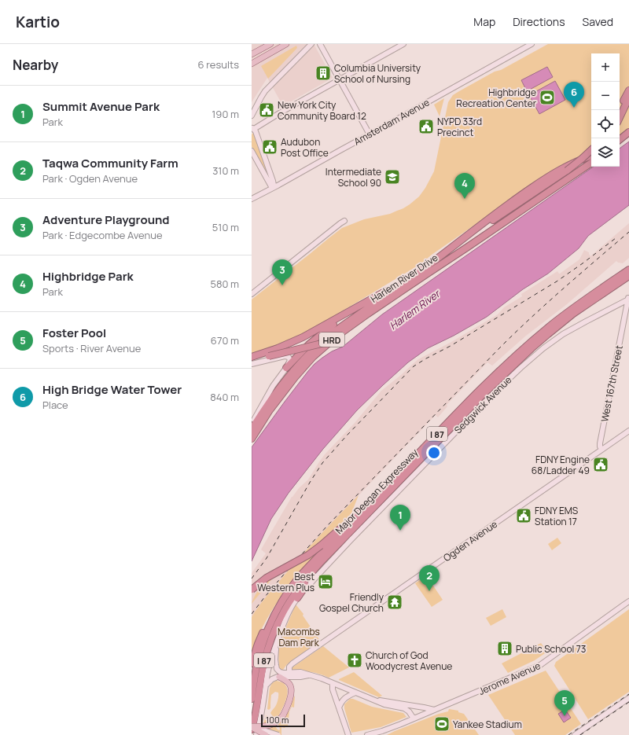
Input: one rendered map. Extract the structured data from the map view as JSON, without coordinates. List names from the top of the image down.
{
  "streets": {
    "highway": [
      "Harlem River Drive",
      "HRD",
      "I 87",
      "Major Deegan Expressway"
    ],
    "main road": [
      "Amsterdam Avenue",
      "West 167th Street",
      "Sedgwick Avenue",
      "Ogden Avenue",
      "Jerome Avenue"
    ]
  },
  "crossings": [
    ["West 167th Street", "Sedgwick Avenue"],
    ["West 167th Street", "Ogden Avenue"]
  ],
  "water": ["Harlem River"],
  "parks": ["Macombs Dam Park"],
  "places": {
    "building": ["Columbia University School of Nursing", "Public School 73"],
    "sports": ["Highbridge Recreation Center", "Yankee Stadium"],
    "public building": [
      "New York City Community Board 12",
      "NYPD 33rd Precinct",
      "Audubon Post Office",
      "FDNY Engine 68/Ladder 49",
      "FDNY EMS Station 17"
    ],
    "school or university": ["Intermediate School 90"],
    "hotel": ["Best Western Plus"],
    "temple": ["Friendly Gospel Church"],
    "church": ["Church of God Woodycrest Avenue"]
  },
  "scale_bar": "100 m",
  "page": {
    "header": "Kartio",
    "nav": ["Map", "Directions", "Saved"],
    "heading": ["Nearby", "6 results"],
    "map_buttons": ["+", "−"],
    "pins": [
      "6",
      "4",
      "3",
      "1",
      "2",
      "5"
    ],
    "list": [
      {
        "mark": "1",
        "name": "Summit Avenue Park",
        "note": "Park",
        "value": "190 m"
      },
      {
        "mark": "2",
        "name": "Taqwa Community Farm",
        "note": "Park · Ogden Avenue",
        "value": "310 m"
      },
      {
        "mark": "3",
        "name": "Adventure Playground",
        "note": "Park · Edgecombe Avenue",
        "value": "510 m"
      },
      {
        "mark": "4",
        "name": "Highbridge Park",
        "note": "Park",
        "value": "580 m"
      },
      {
        "mark": "5",
        "name": "Foster Pool",
        "note": "Sports · River Avenue",
        "value": "670 m"
      },
      {
        "mark": "6",
        "name": "High Bridge Water Tower",
        "note": "Place",
        "value": "840 m"
      }
    ],
    "scale": "100 m"
  }
}
